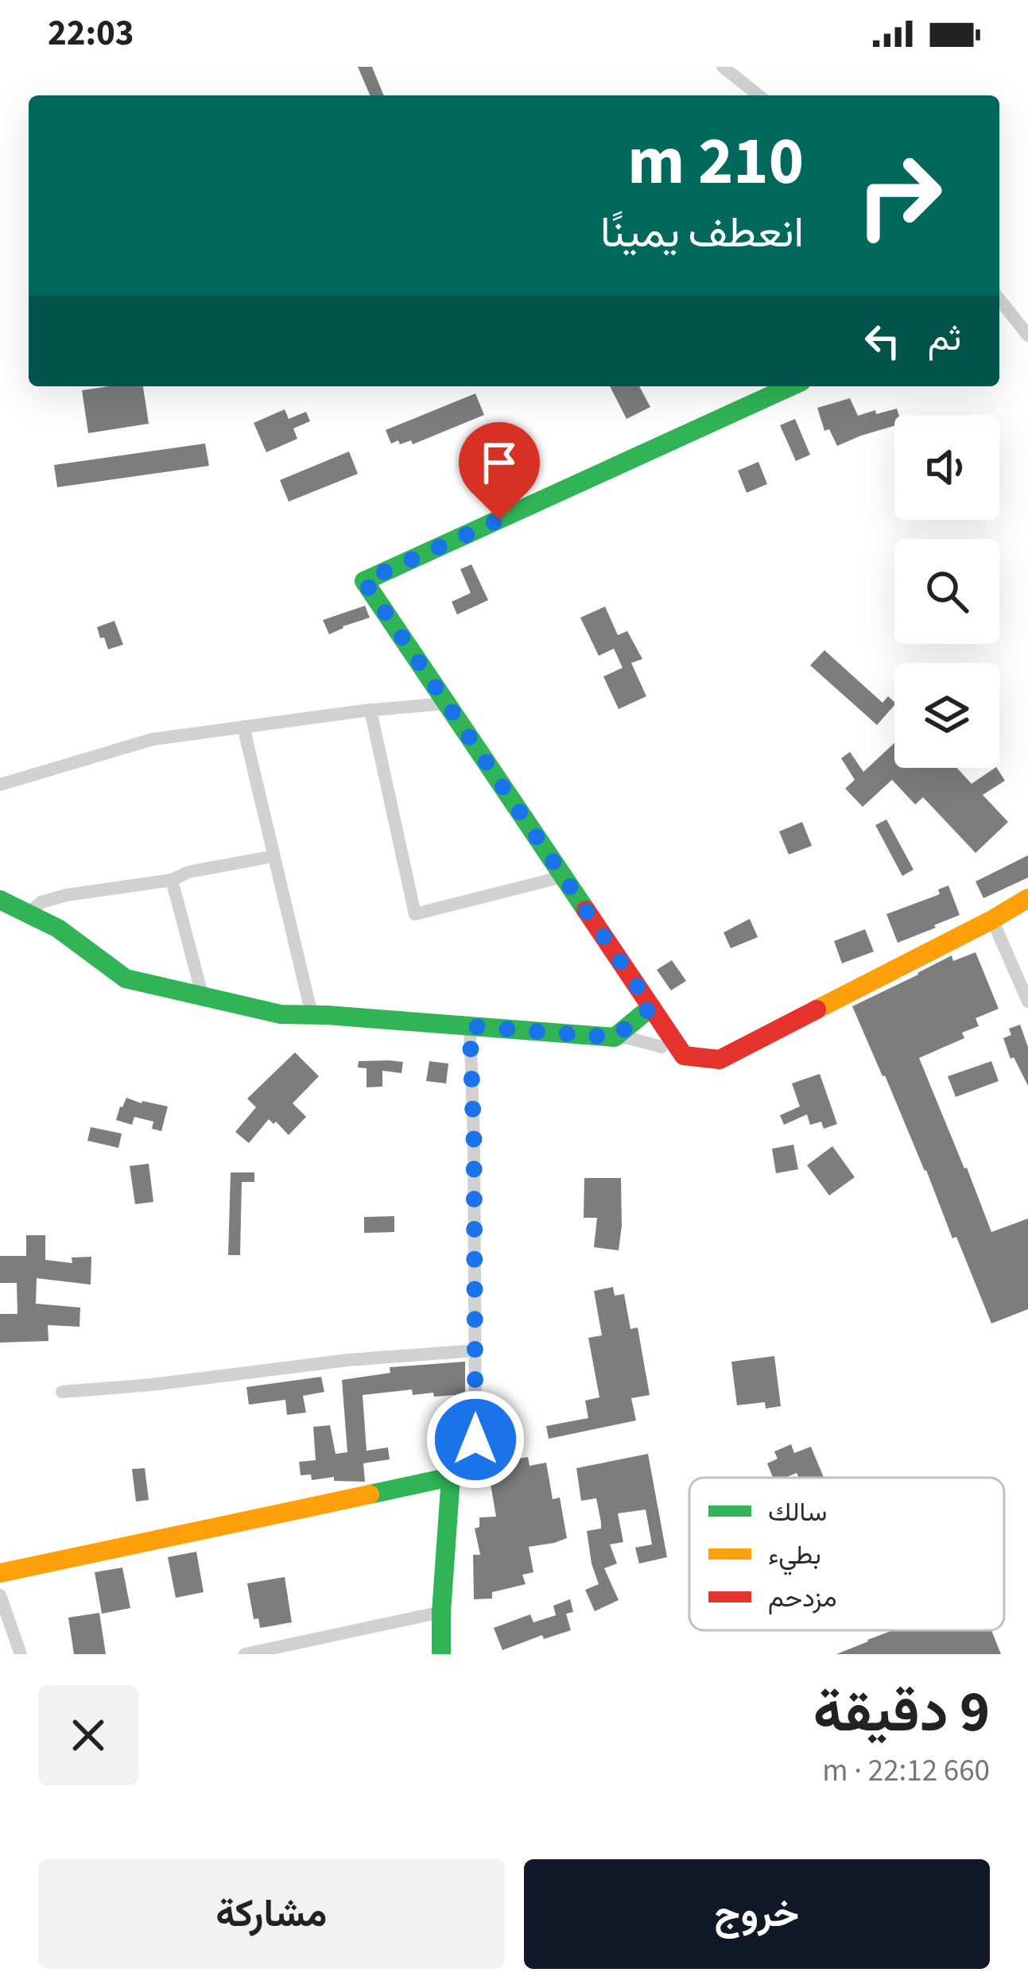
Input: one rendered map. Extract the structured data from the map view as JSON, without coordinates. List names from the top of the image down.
{
  "legend": ["سالك", "بطيء", "مزدحم"],
  "page": {
    "status": "22:03",
    "turn": ["210 m", "انعطف يمينًا"],
    "then": "ثم",
    "heading": ["9 دقيقة", "660 m · 22:12"],
    "buttons": ["خروج", "مشاركة"]
  }
}
